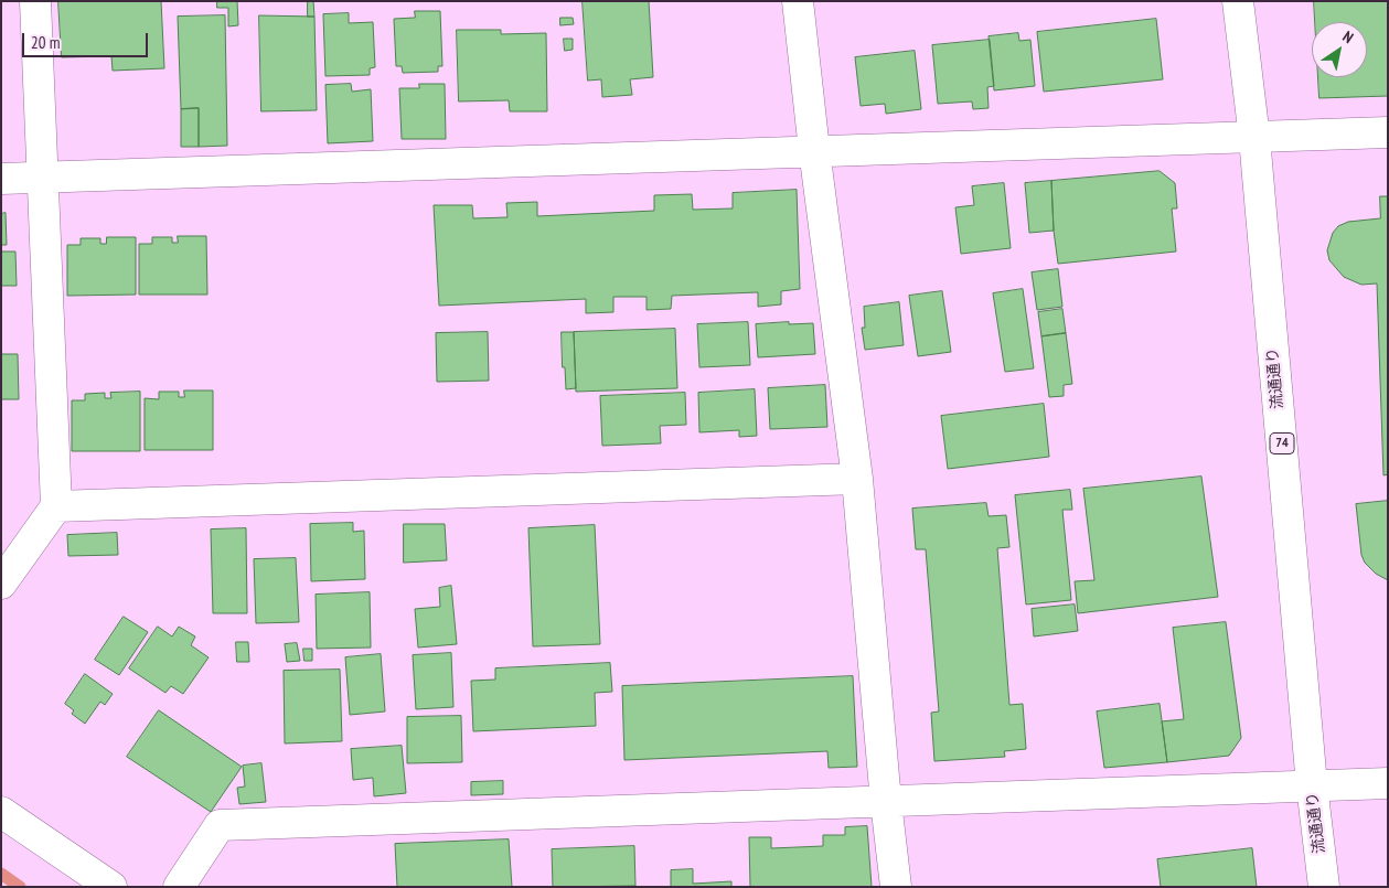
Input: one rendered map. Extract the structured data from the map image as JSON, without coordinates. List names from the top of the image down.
{
  "streets": {
    "street": ["流通通り", "74"]
  },
  "scale_bar": "20 m",
  "north": "top right"
}
